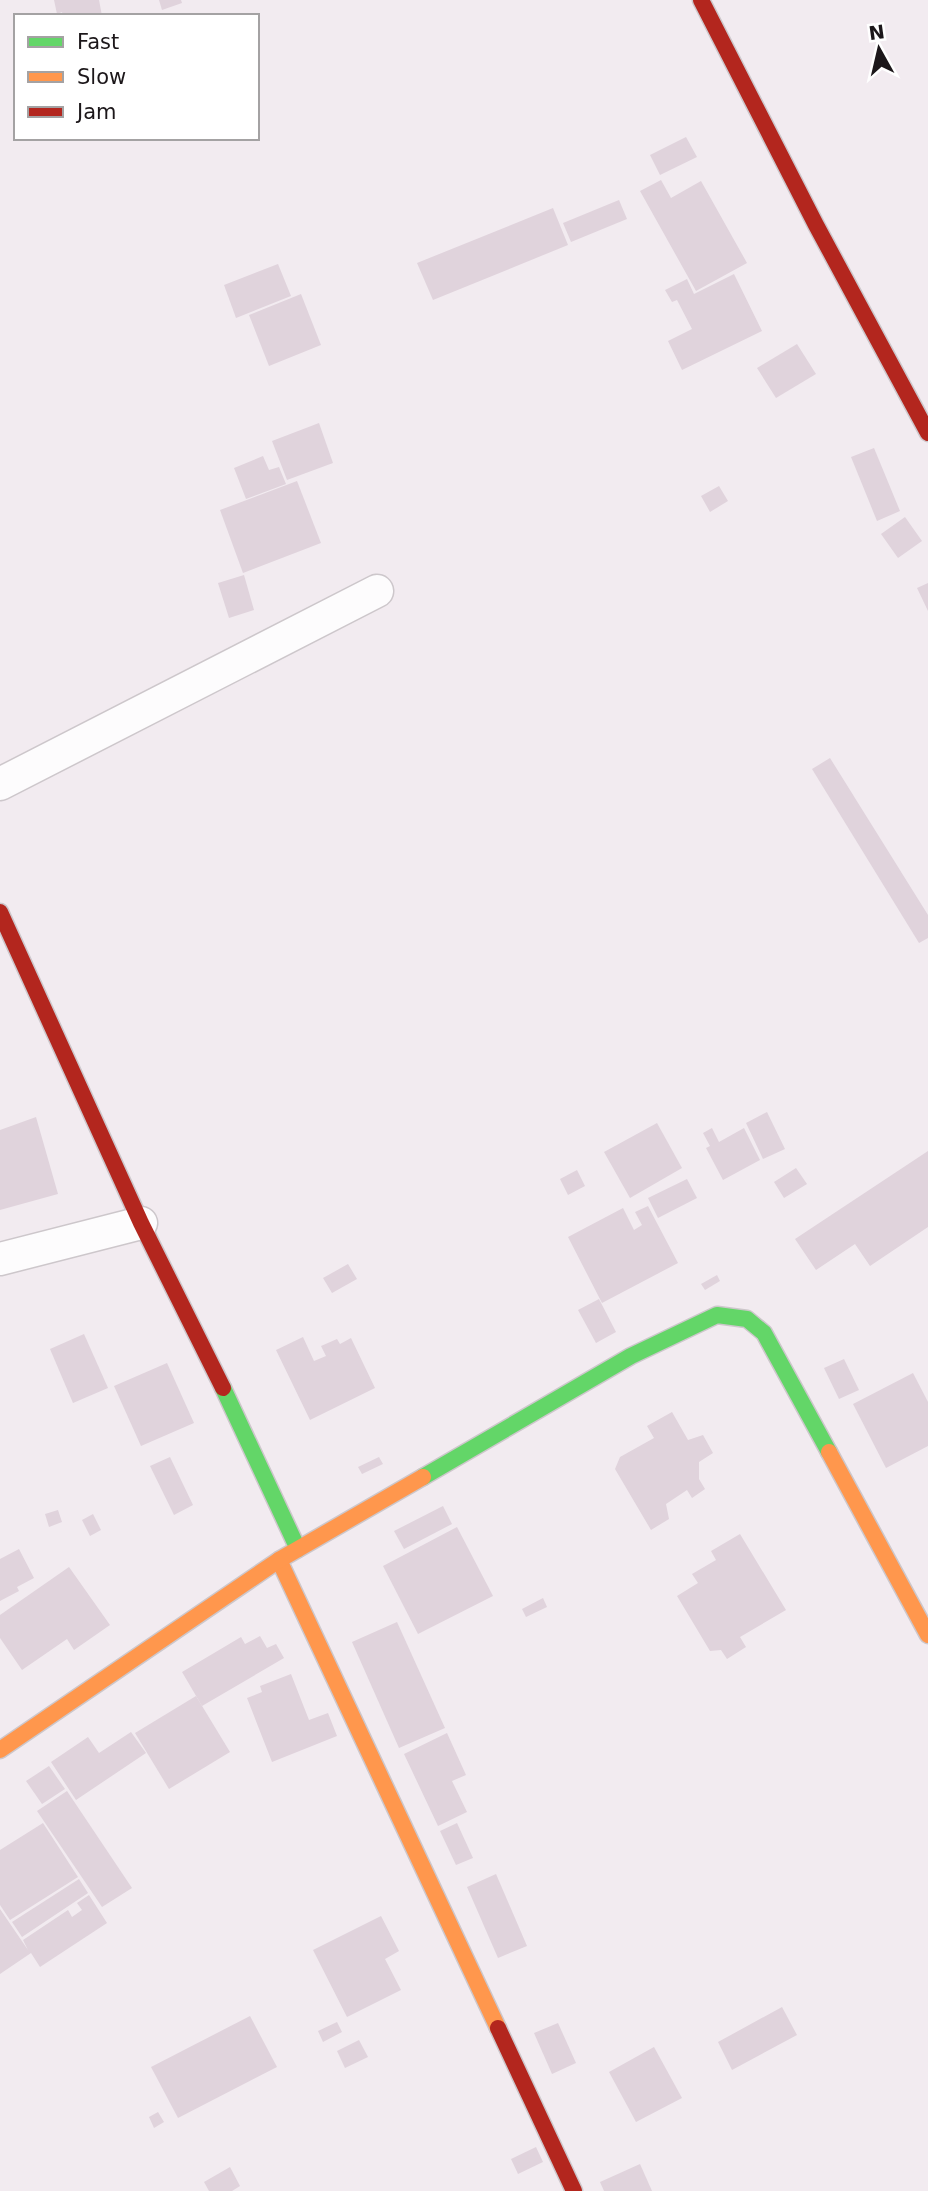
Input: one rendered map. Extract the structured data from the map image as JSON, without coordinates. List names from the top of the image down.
{
  "legend": ["Fast", "Slow", "Jam"],
  "north": "top"
}
